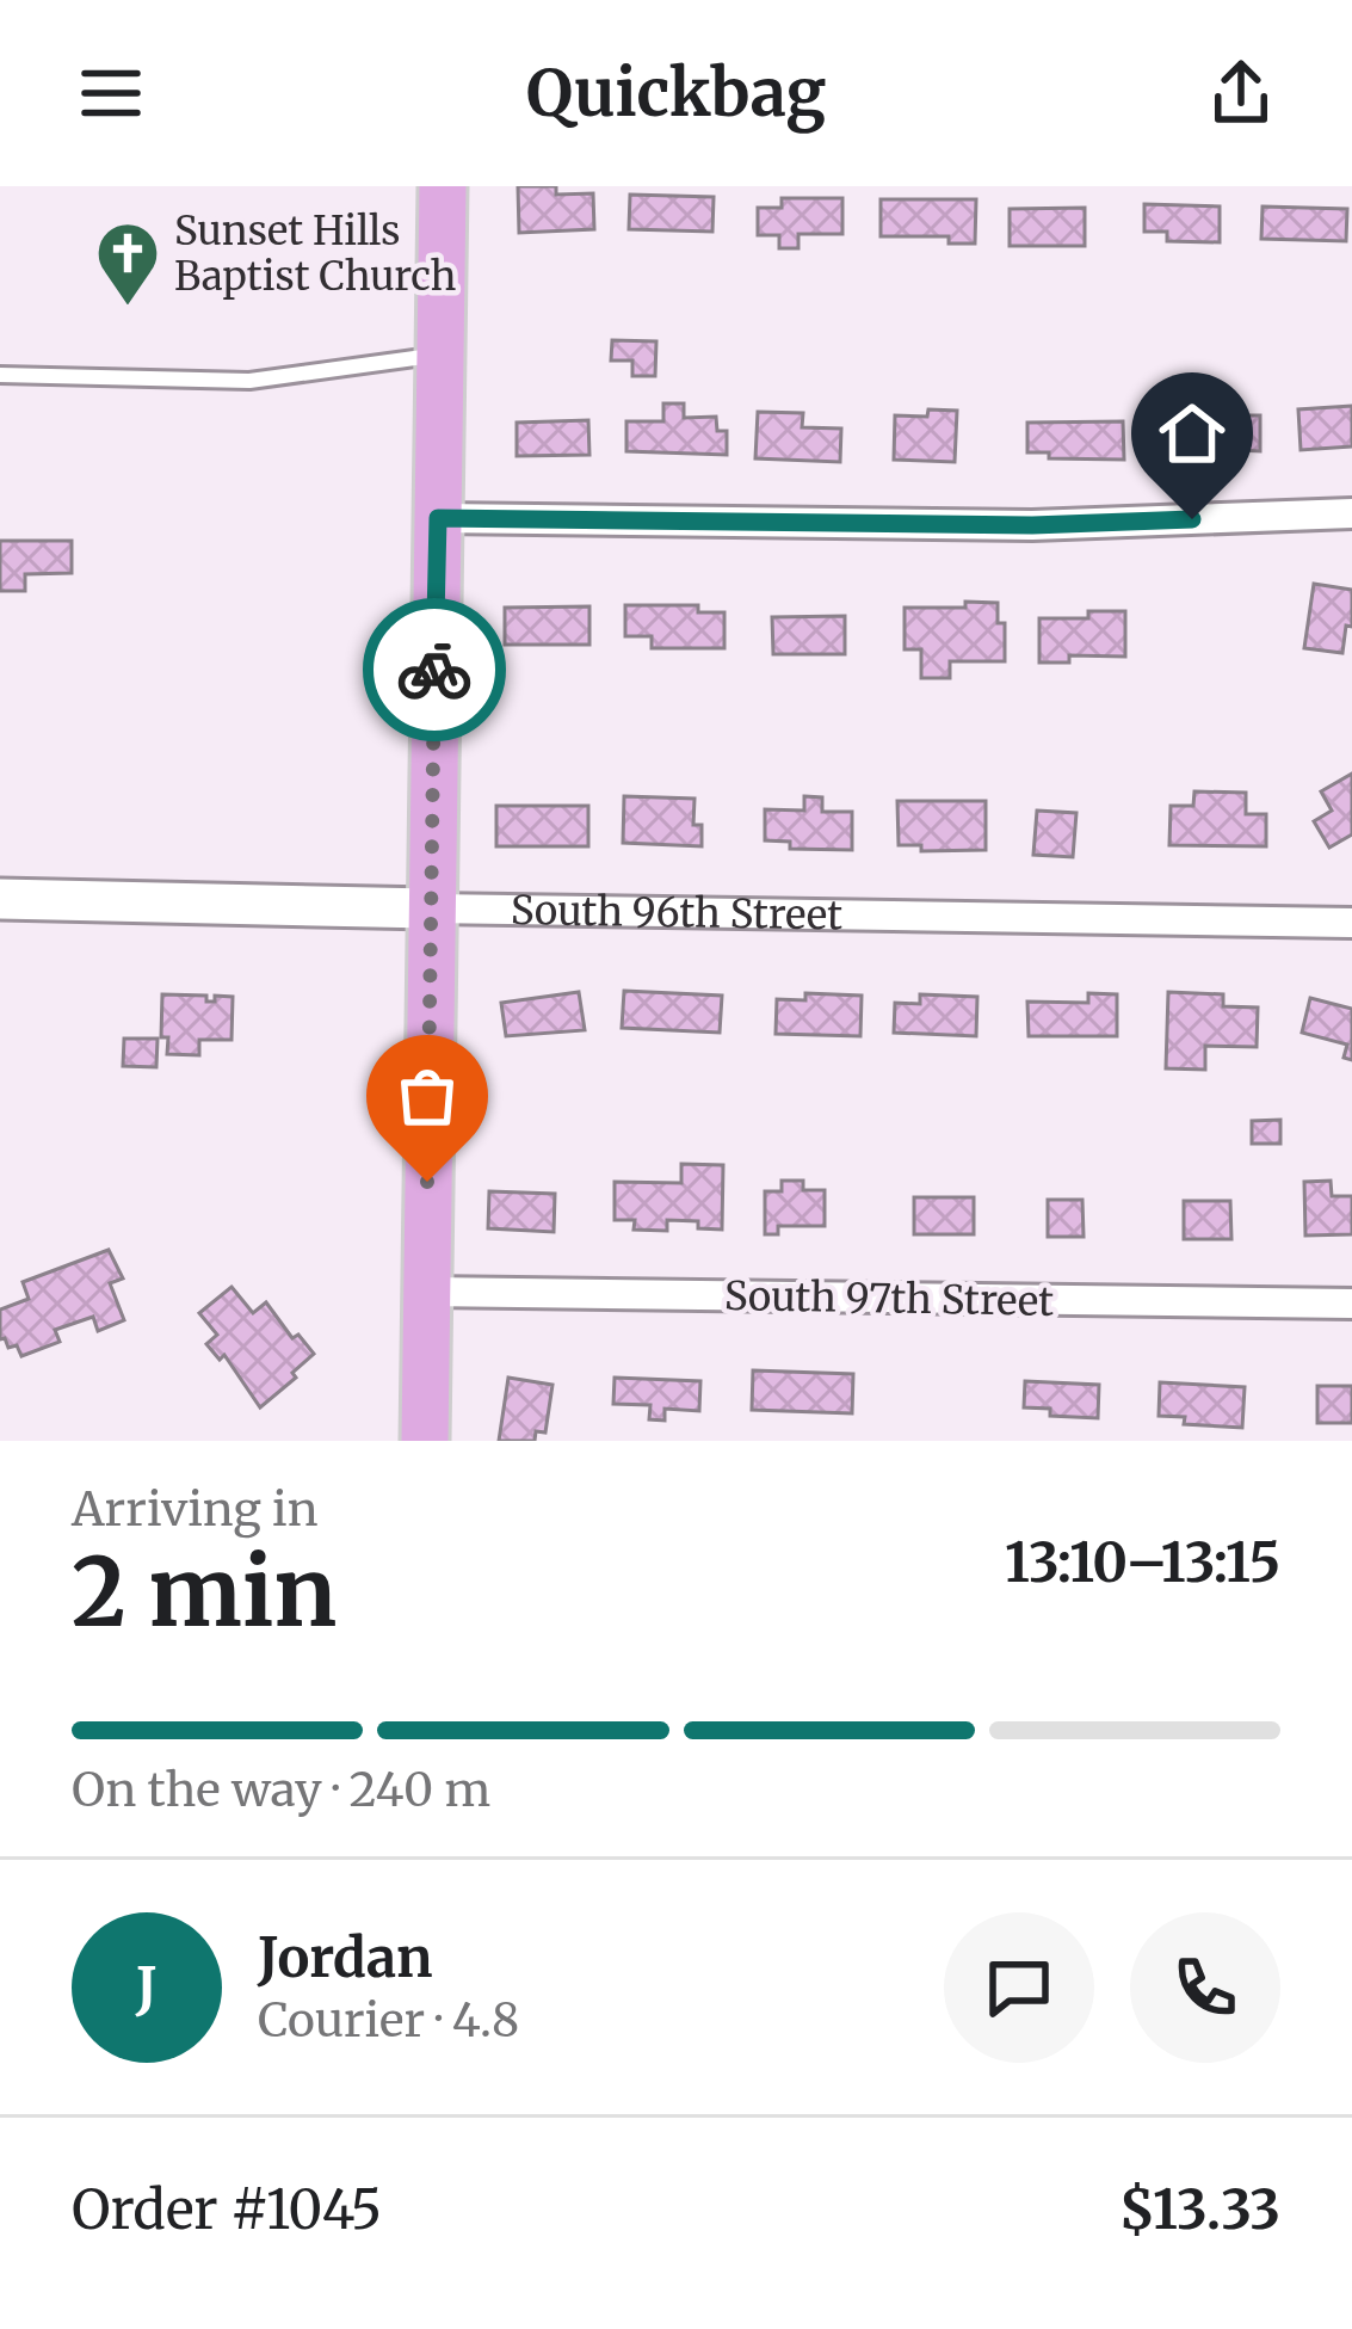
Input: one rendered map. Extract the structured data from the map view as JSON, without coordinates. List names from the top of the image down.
{
  "streets": {
    "street": ["South 96th Street", "South 97th Street"]
  },
  "places": {
    "church": ["Sunset Hills Baptist Church"]
  },
  "page": {
    "header": "Quickbag",
    "heading": ["2 min", "Arriving in", "13:10–13:15"],
    "panel": [
      "Jordan",
      "Courier · 4.8",
      "Order #1045",
      "$13.33"
    ],
    "bar": "On the way · 240 m",
    "round": "J"
  }
}
